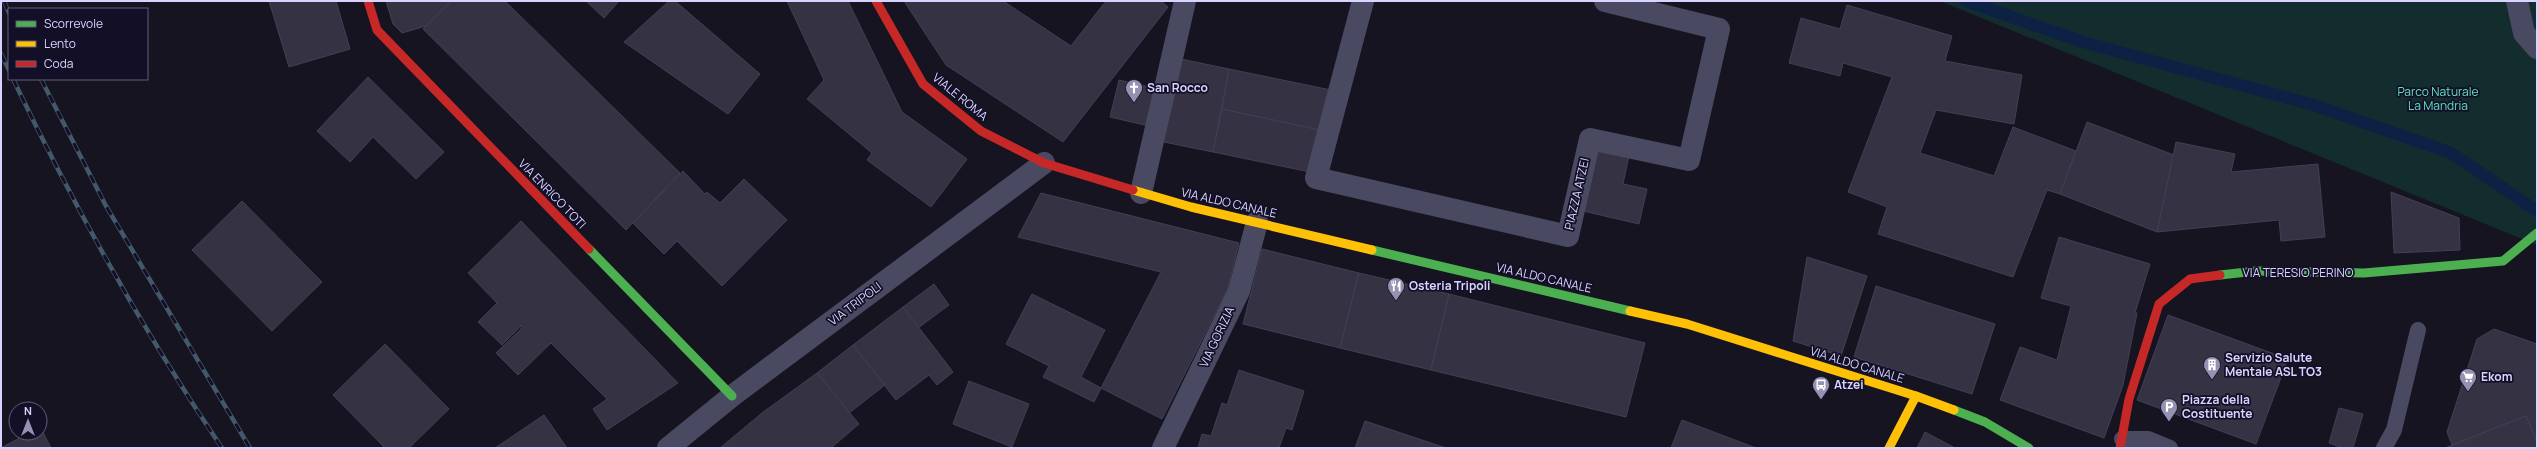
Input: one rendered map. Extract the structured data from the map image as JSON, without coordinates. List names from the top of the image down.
{
  "streets": {
    "street": [
      "VIALE ROMA",
      "VIA ENRICO TOTI",
      "PIAZZA ATZEI",
      "VIA ALDO CANALE",
      "VIA TERESIO PERINO",
      "VIA TRIPOLI",
      "VIA GORIZIA"
    ]
  },
  "crossings": [
    ["VIALE ROMA", "VIA ALDO CANALE"],
    ["VIALE ROMA", "VIA TRIPOLI"],
    ["VIA ENRICO TOTI", "VIA TRIPOLI"],
    ["VIA ALDO CANALE", "VIA TRIPOLI"],
    ["VIA ALDO CANALE", "VIA GORIZIA"]
  ],
  "parks": ["Parco Naturale La Mandria"],
  "places": {
    "church": ["San Rocco"],
    "restaurant": ["Osteria Tripoli"],
    "building": ["Servizio Salute Mentale ASL TO3"],
    "supermarket": ["Ekom"],
    "bus stop": ["Atzei"],
    "parking": ["Piazza della Costituente"]
  },
  "legend": ["Scorrevole", "Lento", "Coda"],
  "north": "top"
}
